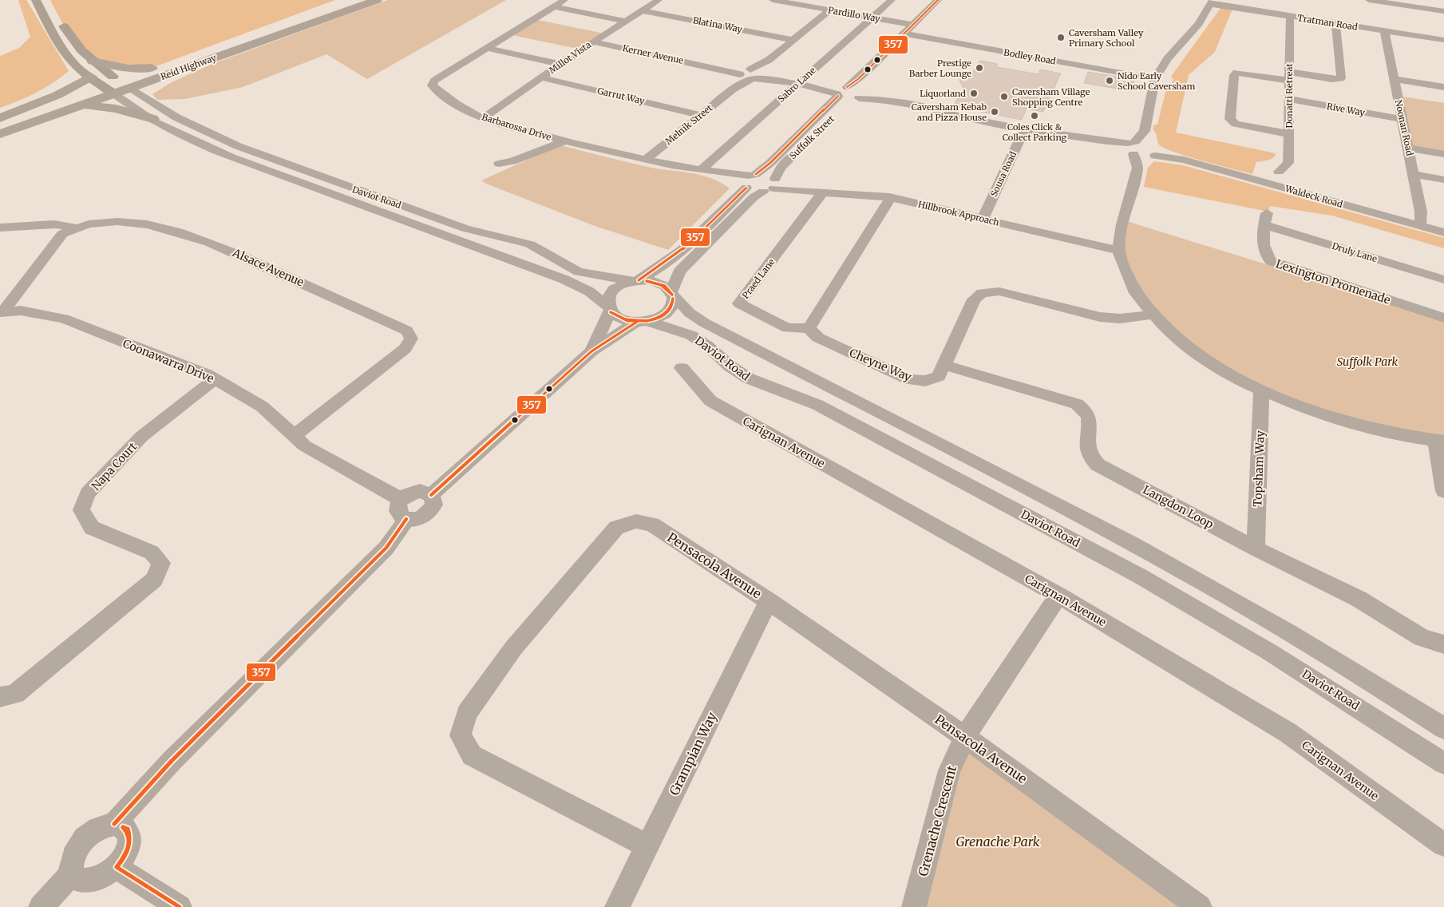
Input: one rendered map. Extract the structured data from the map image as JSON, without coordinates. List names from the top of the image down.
{
  "streets": {
    "highway": ["Reid Highway"],
    "street": [
      "Pardillo Way",
      "Tratman Road",
      "Blatina Way",
      "Kerner Avenue",
      "Bodley Road",
      "Millot Vista",
      "Sabro Lane",
      "Garrut Way",
      "Donatti Retreat",
      "Rive Way",
      "Melnik Street",
      "Barbarossa Drive",
      "Noonan Road",
      "Suffolk Street",
      "Sousa Road",
      "Waldeck Road",
      "Daviot Road",
      "Hillbrook Approach",
      "Druly Lane",
      "Alsace Avenue",
      "Praed Lane",
      "Lexington Promenade",
      "Coonawarra Drive",
      "Cheyne Way",
      "Carignan Avenue",
      "Napa Court",
      "Topsham Way",
      "Langdon Loop",
      "Pensacola Avenue",
      "Grampian Way",
      "Grenache Crescent"
    ]
  },
  "crossings": [
    ["Pardillo Way", "Sabro Lane"],
    ["Pardillo Way", "Suffolk Street"],
    ["Tratman Road", "Donatti Retreat"],
    ["Tratman Road", "Noonan Road"],
    ["Blatina Way", "Millot Vista"],
    ["Kerner Avenue", "Millot Vista"],
    ["Kerner Avenue", "Sabro Lane"],
    ["Kerner Avenue", "Melnik Street"],
    ["Kerner Avenue", "Suffolk Street"],
    ["Bodley Road", "Suffolk Street"],
    ["Millot Vista", "Garrut Way"],
    ["Millot Vista", "Barbarossa Drive"],
    ["Reid Highway", "Daviot Road"],
    ["Sabro Lane", "Barbarossa Drive"],
    ["Garrut Way", "Melnik Street"],
    ["Donatti Retreat", "Rive Way"],
    ["Rive Way", "Noonan Road"],
    ["Melnik Street", "Barbarossa Drive"],
    ["Barbarossa Drive", "Suffolk Street"],
    ["Noonan Road", "Waldeck Road"],
    ["Suffolk Street", "Daviot Road"],
    ["Suffolk Street", "Hillbrook Approach"],
    ["Sousa Road", "Hillbrook Approach"],
    ["Hillbrook Approach", "Praed Lane"],
    ["Druly Lane", "Lexington Promenade"],
    ["Alsace Avenue", "Coonawarra Drive"],
    ["Praed Lane", "Cheyne Way"],
    ["Coonawarra Drive", "Napa Court"],
    ["Cheyne Way", "Langdon Loop"],
    ["Carignan Avenue", "Grenache Crescent"],
    ["Topsham Way", "Langdon Loop"],
    ["Pensacola Avenue", "Grampian Way"],
    ["Pensacola Avenue", "Grenache Crescent"]
  ],
  "parks": ["Suffolk Park", "Grenache Park"],
  "places": [
    "Caversham Valley Primary School",
    "Prestige Barber Lounge",
    "Nido Early School Caversham",
    "Liquorland",
    "Caversham Village Shopping Centre",
    "Caversham Kebab and Pizza House",
    "Coles Click & Collect Parking"
  ],
  "lines": ["transit line 357"]
}
